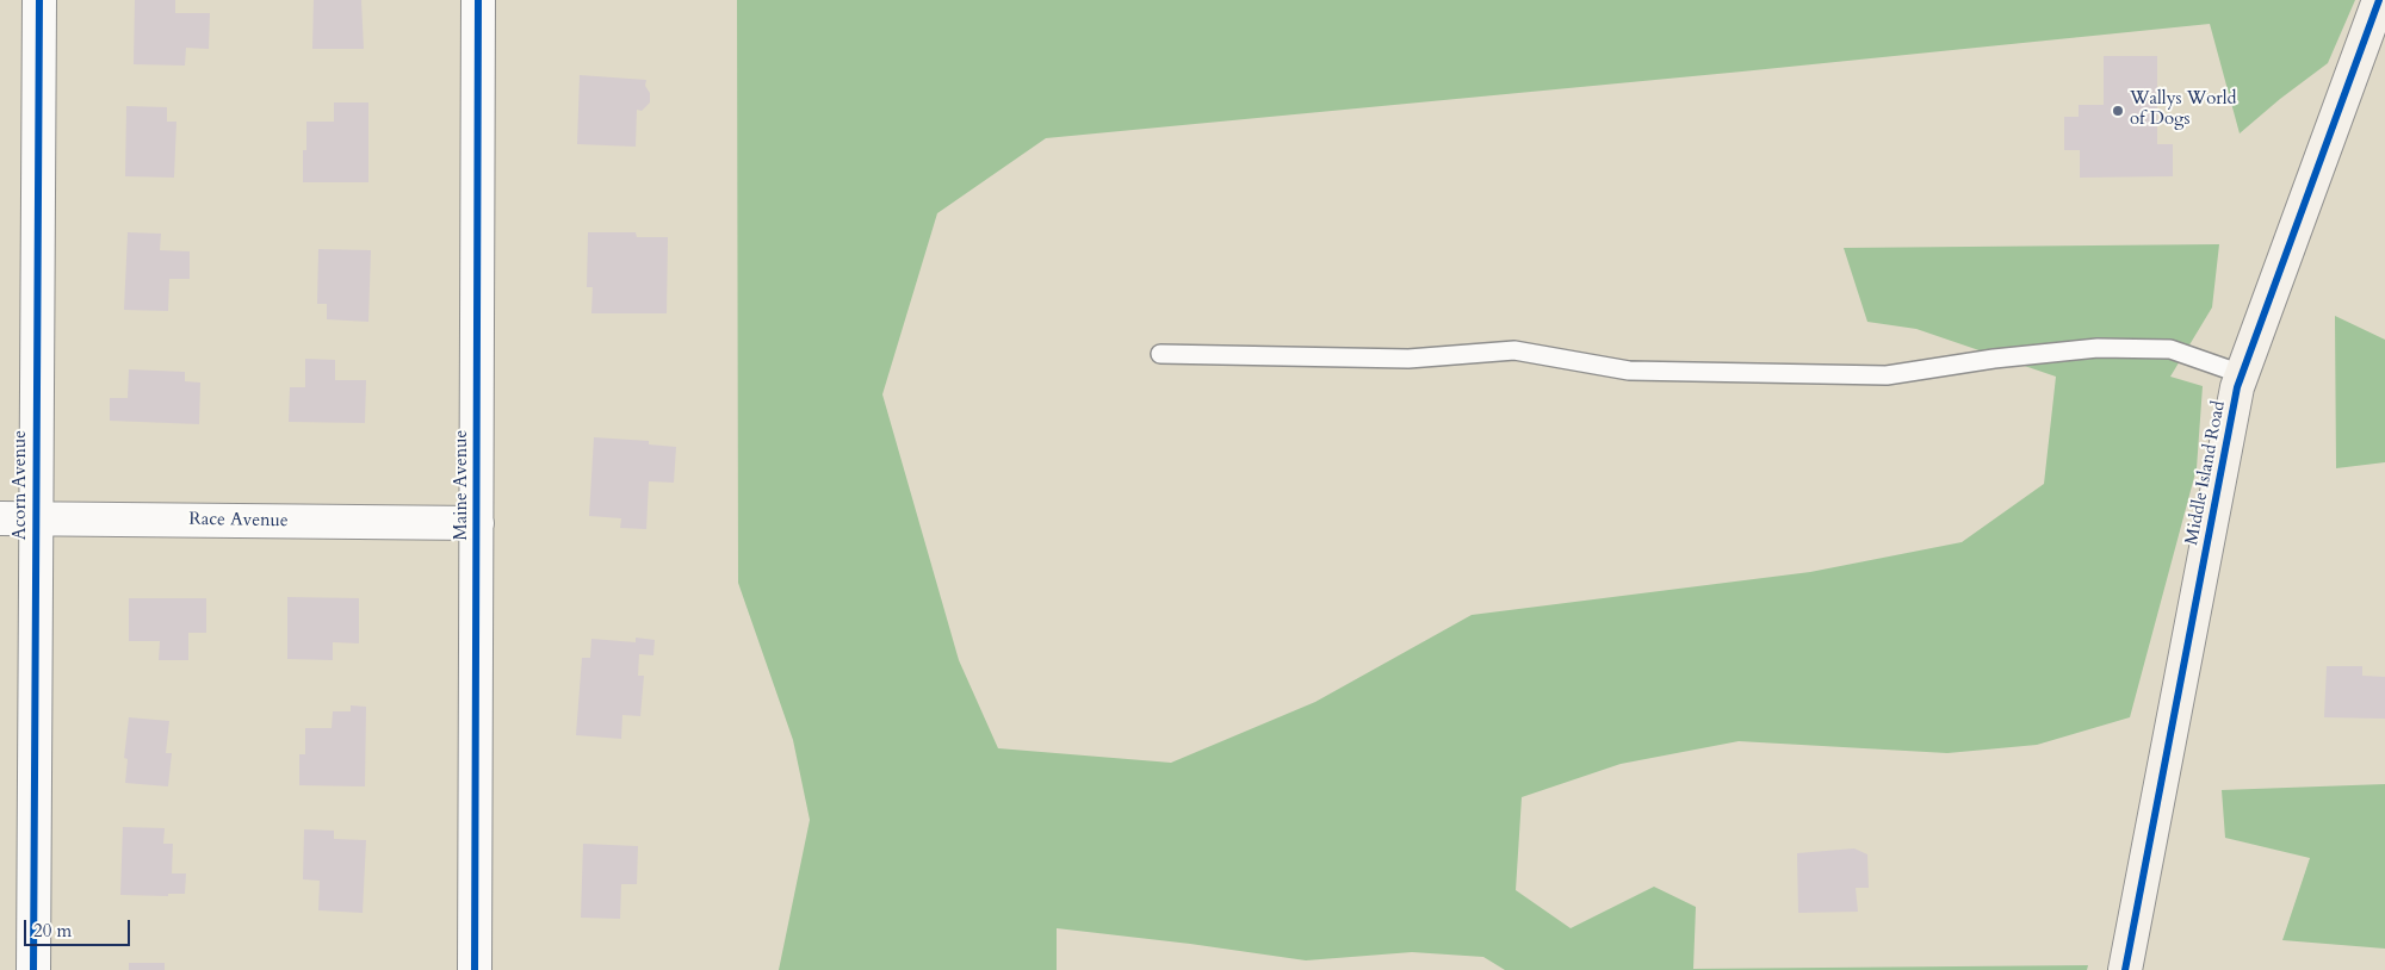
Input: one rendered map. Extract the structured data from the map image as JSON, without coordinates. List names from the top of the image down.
{
  "streets": {
    "street": [
      "Middle Island Road",
      "Acorn Avenue",
      "Maine Avenue",
      "Race Avenue"
    ]
  },
  "crossings": [
    ["Acorn Avenue", "Race Avenue"],
    ["Maine Avenue", "Race Avenue"]
  ],
  "places": ["Wallys World of Dogs"],
  "scale_bar": "20 m"
}
